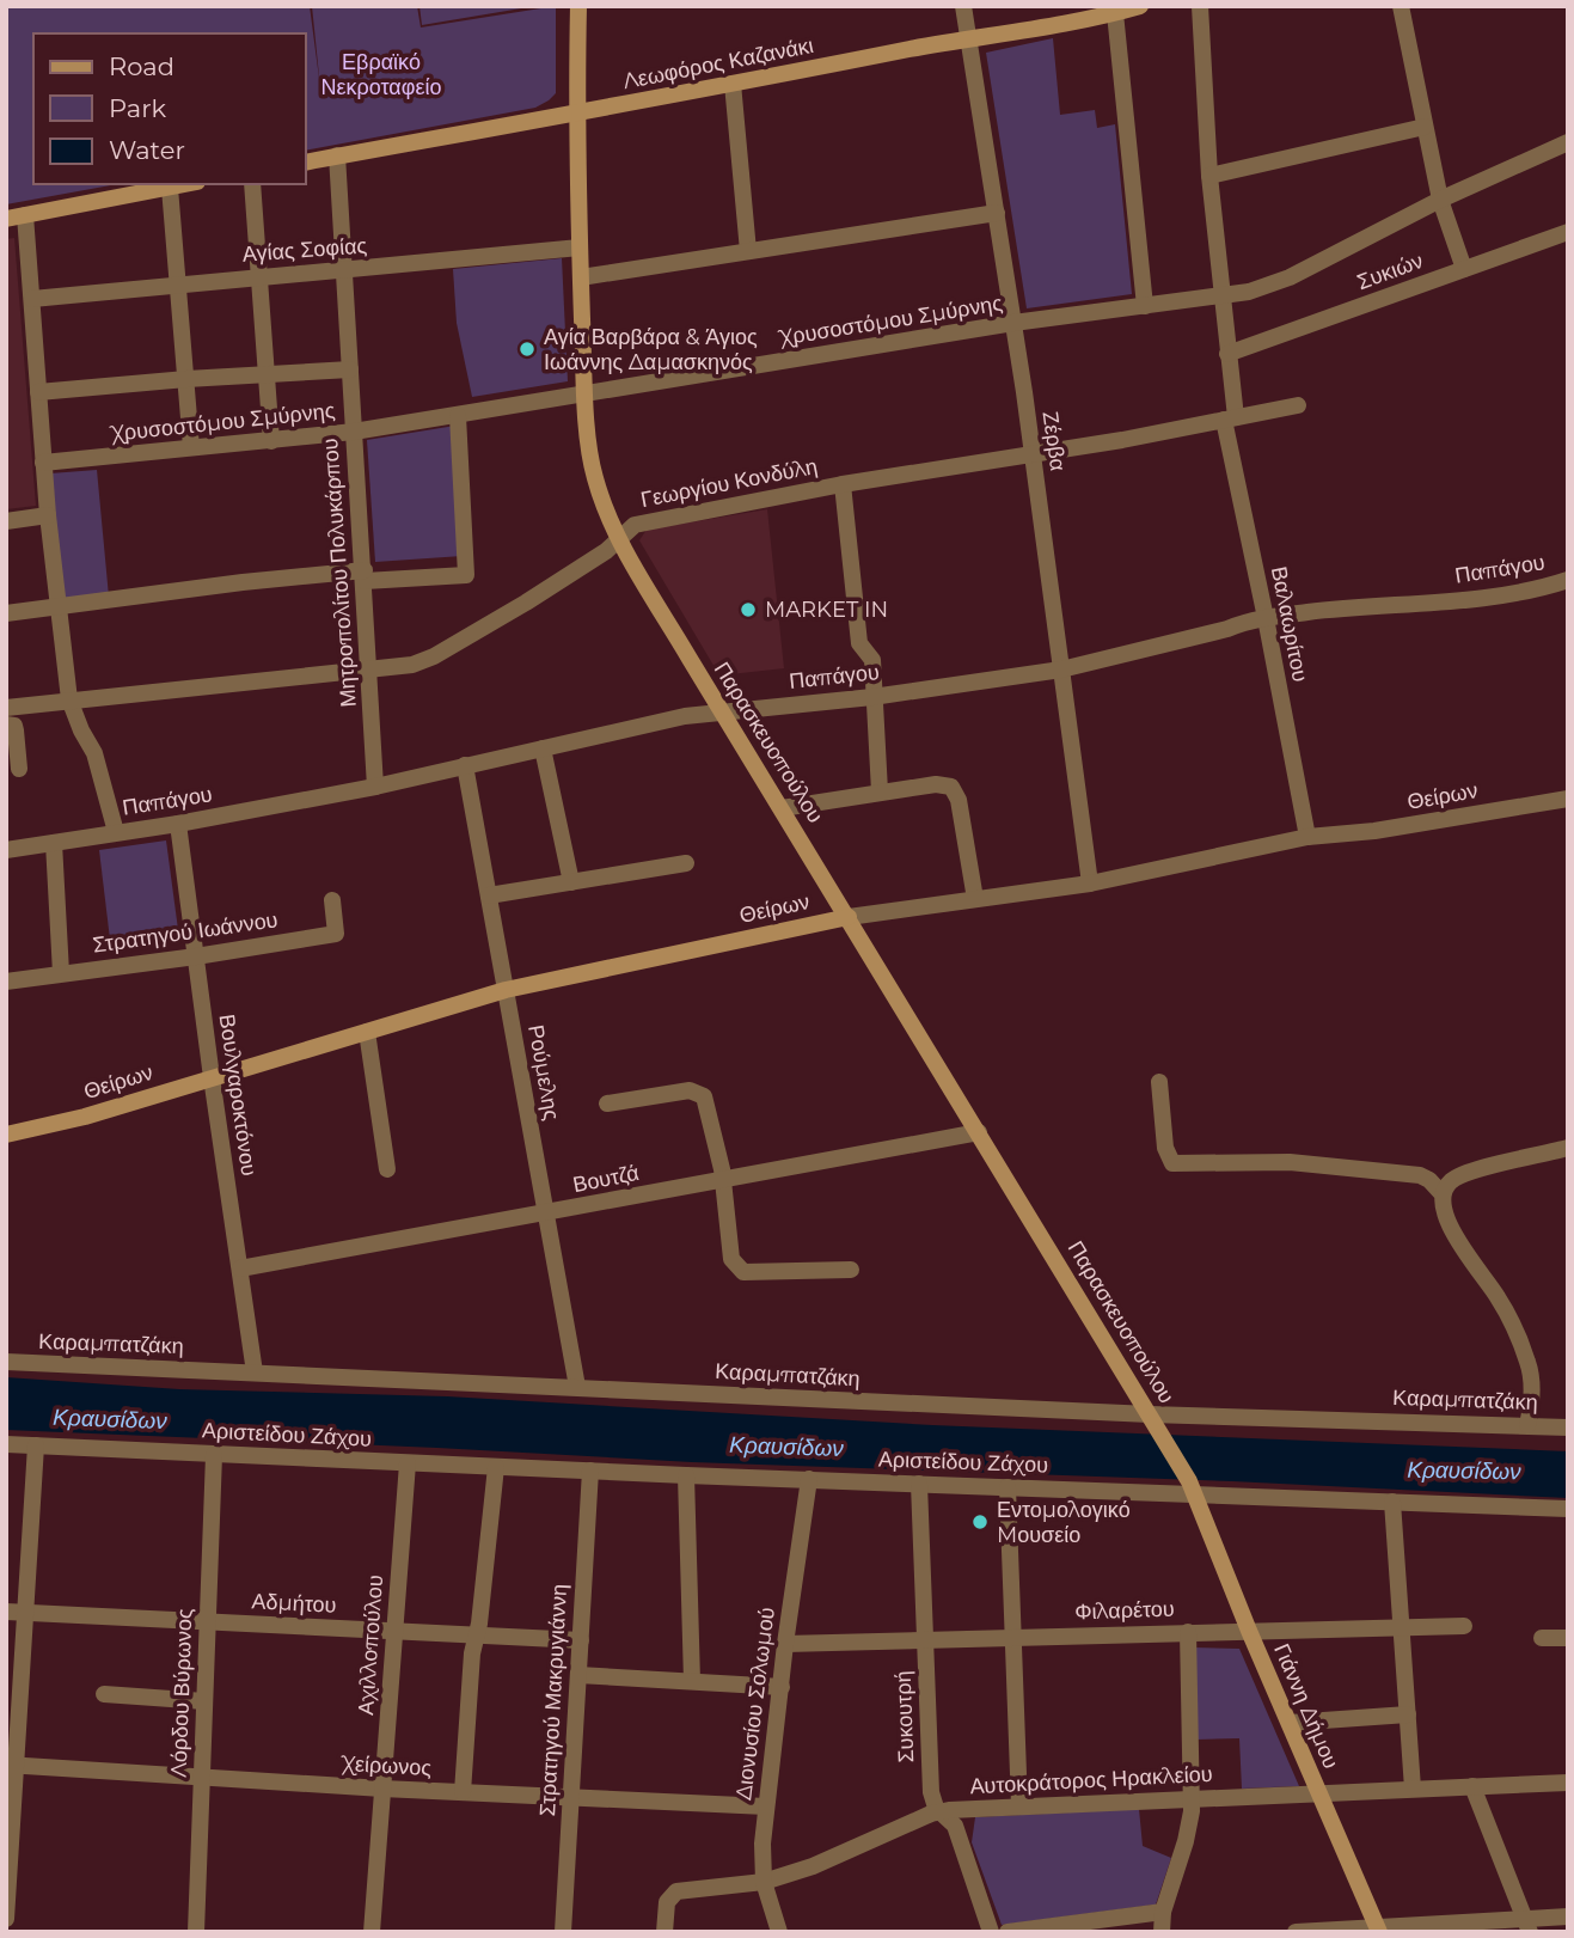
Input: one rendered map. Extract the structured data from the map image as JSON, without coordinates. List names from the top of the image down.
{
  "streets": {
    "street": [
      "Λεωφόρος Καζανάκι",
      "Αγίας Σοφίας",
      "Συκιών",
      "Χρυσοστόμου Σμύρνης",
      "Ζέρβα",
      "Γεωργίου Κονδύλη",
      "Παπάγου",
      "Μητροπολίτου Πολυκάρπου",
      "Βαλαωρίτου",
      "Παρασκευοπούλου",
      "Θείρων",
      "Στρατηγού Ιωάννου",
      "Ρούμελης",
      "Βουλγαροκτόνου",
      "Βουτζά",
      "Καραμπατζάκη",
      "Αριστείδου Ζάχου",
      "Αδμήτου",
      "Φιλαρέτου",
      "Αχιλλοπούλου",
      "Λόρδου Βύρωνος",
      "Στρατηγού Μακρυγιάννη",
      "Διονυσίου Σολωμού",
      "Γιάννη Δήμου",
      "Συκουτρή",
      "Χείρωνος",
      "Αυτοκράτορος Ηρακλείου"
    ]
  },
  "crossings": [
    ["Λεωφόρος Καζανάκι", "Ζέρβα"],
    ["Λεωφόρος Καζανάκι", "Μητροπολίτου Πολυκάρπου"],
    ["Λεωφόρος Καζανάκι", "Παρασκευοπούλου"],
    ["Αγίας Σοφίας", "Μητροπολίτου Πολυκάρπου"],
    ["Αγίας Σοφίας", "Παρασκευοπούλου"],
    ["Συκιών", "Βαλαωρίτου"],
    ["Χρυσοστόμου Σμύρνης", "Ζέρβα"],
    ["Χρυσοστόμου Σμύρνης", "Μητροπολίτου Πολυκάρπου"],
    ["Χρυσοστόμου Σμύρνης", "Βαλαωρίτου"],
    ["Χρυσοστόμου Σμύρνης", "Παρασκευοπούλου"],
    ["Ζέρβα", "Γεωργίου Κονδύλη"],
    ["Ζέρβα", "Παπάγου"],
    ["Ζέρβα", "Θείρων"],
    ["Γεωργίου Κονδύλη", "Μητροπολίτου Πολυκάρπου"],
    ["Γεωργίου Κονδύλη", "Βαλαωρίτου"],
    ["Γεωργίου Κονδύλη", "Παρασκευοπούλου"],
    ["Παπάγου", "Μητροπολίτου Πολυκάρπου"],
    ["Παπάγου", "Βαλαωρίτου"],
    ["Παπάγου", "Παρασκευοπούλου"],
    ["Παπάγου", "Ρούμελης"],
    ["Παπάγου", "Βουλγαροκτόνου"],
    ["Βαλαωρίτου", "Θείρων"],
    ["Παρασκευοπούλου", "Θείρων"],
    ["Παρασκευοπούλου", "Βουτζά"],
    ["Παρασκευοπούλου", "Καραμπατζάκη"],
    ["Παρασκευοπούλου", "Αριστείδου Ζάχου"],
    ["Παρασκευοπούλου", "Γιάννη Δήμου"],
    ["Θείρων", "Ρούμελης"],
    ["Θείρων", "Βουλγαροκτόνου"],
    ["Στρατηγού Ιωάννου", "Βουλγαροκτόνου"],
    ["Ρούμελης", "Βουτζά"],
    ["Ρούμελης", "Καραμπατζάκη"],
    ["Βουλγαροκτόνου", "Βουτζά"],
    ["Βουλγαροκτόνου", "Καραμπατζάκη"],
    ["Αριστείδου Ζάχου", "Αχιλλοπούλου"],
    ["Αριστείδου Ζάχου", "Λόρδου Βύρωνος"],
    ["Αριστείδου Ζάχου", "Στρατηγού Μακρυγιάννη"],
    ["Αριστείδου Ζάχου", "Διονυσίου Σολωμού"],
    ["Αριστείδου Ζάχου", "Γιάννη Δήμου"],
    ["Αριστείδου Ζάχου", "Συκουτρή"],
    ["Αδμήτου", "Αχιλλοπούλου"],
    ["Αδμήτου", "Λόρδου Βύρωνος"],
    ["Αδμήτου", "Στρατηγού Μακρυγιάννη"],
    ["Φιλαρέτου", "Διονυσίου Σολωμού"],
    ["Φιλαρέτου", "Γιάννη Δήμου"],
    ["Φιλαρέτου", "Συκουτρή"],
    ["Αχιλλοπούλου", "Χείρωνος"],
    ["Λόρδου Βύρωνος", "Χείρωνος"],
    ["Στρατηγού Μακρυγιάννη", "Χείρωνος"],
    ["Διονυσίου Σολωμού", "Χείρωνος"],
    ["Διονυσίου Σολωμού", "Αυτοκράτορος Ηρακλείου"],
    ["Γιάννη Δήμου", "Αυτοκράτορος Ηρακλείου"],
    ["Συκουτρή", "Αυτοκράτορος Ηρακλείου"]
  ],
  "water": ["Κραυσίδων"],
  "parks": ["Εβραϊκό Νεκροταφείο"],
  "places": ["Αγία Βαρβάρα & Άγιος Ιωάννης Δαμασκηνός", "MARKET IN", "Εντομολογικό Mουσείο"],
  "legend": ["Road", "Park", "Water"]
}
